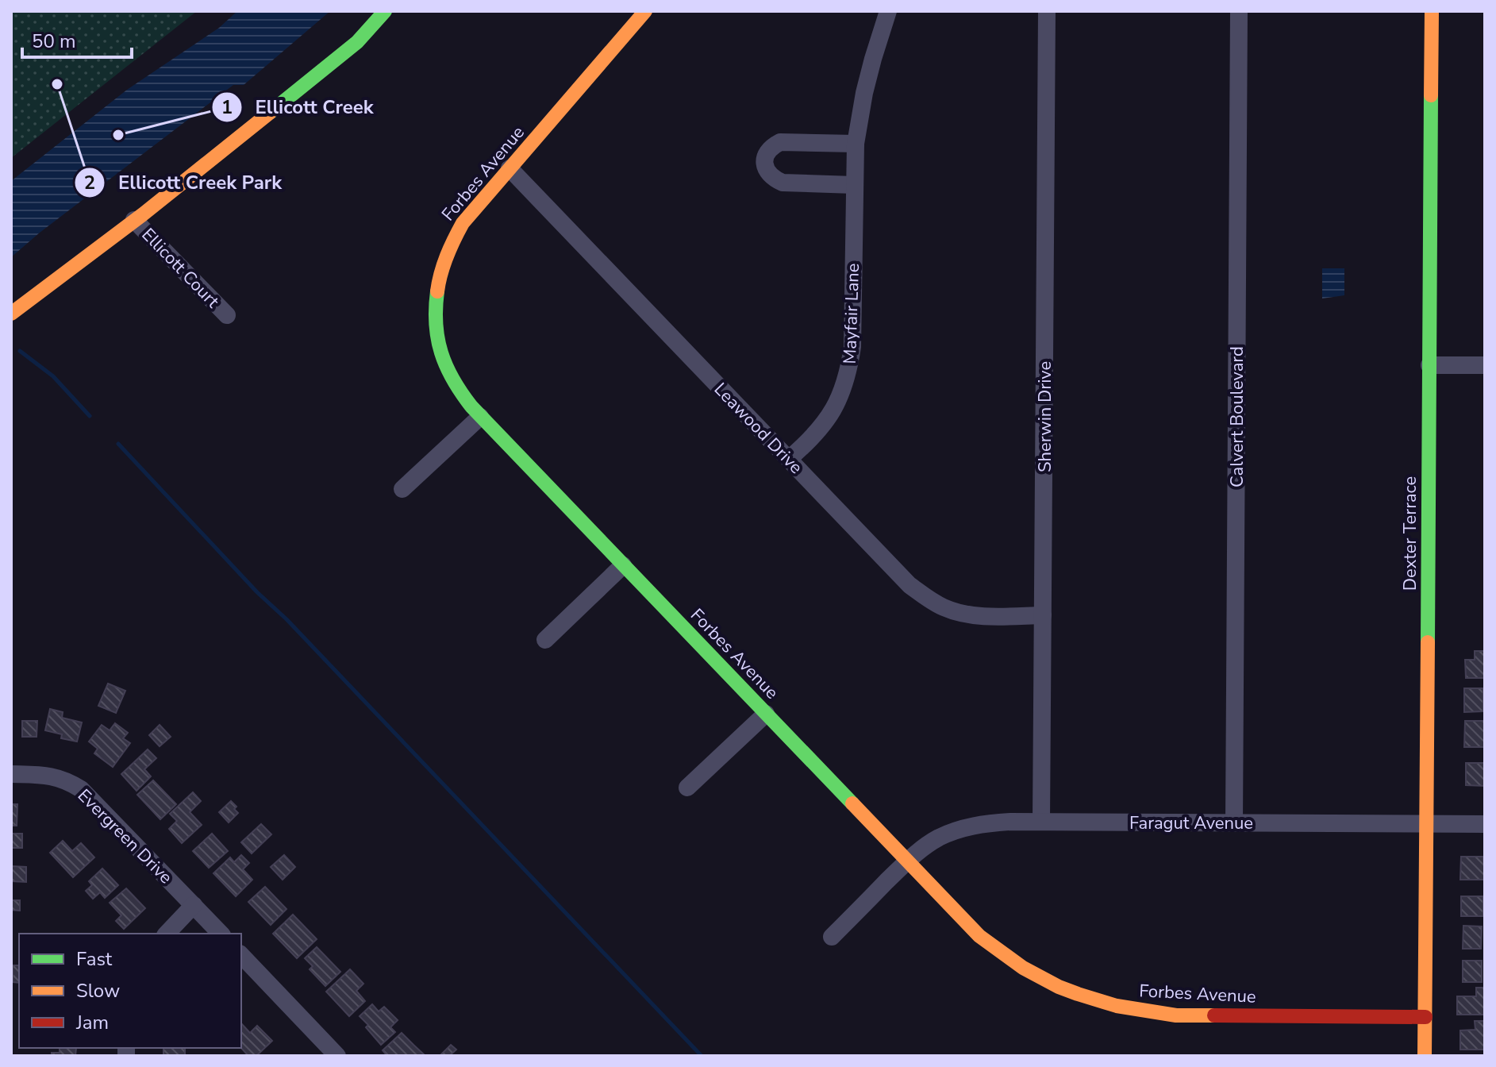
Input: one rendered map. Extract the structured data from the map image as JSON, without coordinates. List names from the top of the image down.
{
  "streets": {
    "street": [
      "Forbes Avenue",
      "Ellicott Court",
      "Mayfair Lane",
      "Sherwin Drive",
      "Calvert Boulevard",
      "Leawood Drive",
      "Dexter Terrace",
      "Faragut Avenue",
      "Evergreen Drive"
    ]
  },
  "crossings": [
    ["Forbes Avenue", "Leawood Drive"],
    ["Forbes Avenue", "Dexter Terrace"],
    ["Forbes Avenue", "Faragut Avenue"],
    ["Mayfair Lane", "Leawood Drive"],
    ["Sherwin Drive", "Leawood Drive"],
    ["Sherwin Drive", "Faragut Avenue"],
    ["Calvert Boulevard", "Faragut Avenue"],
    ["Dexter Terrace", "Faragut Avenue"]
  ],
  "places": ["Ellicott Creek Park", "Ellicott Creek"],
  "legend": ["Fast", "Slow", "Jam"],
  "scale_bar": "50 m"
}
